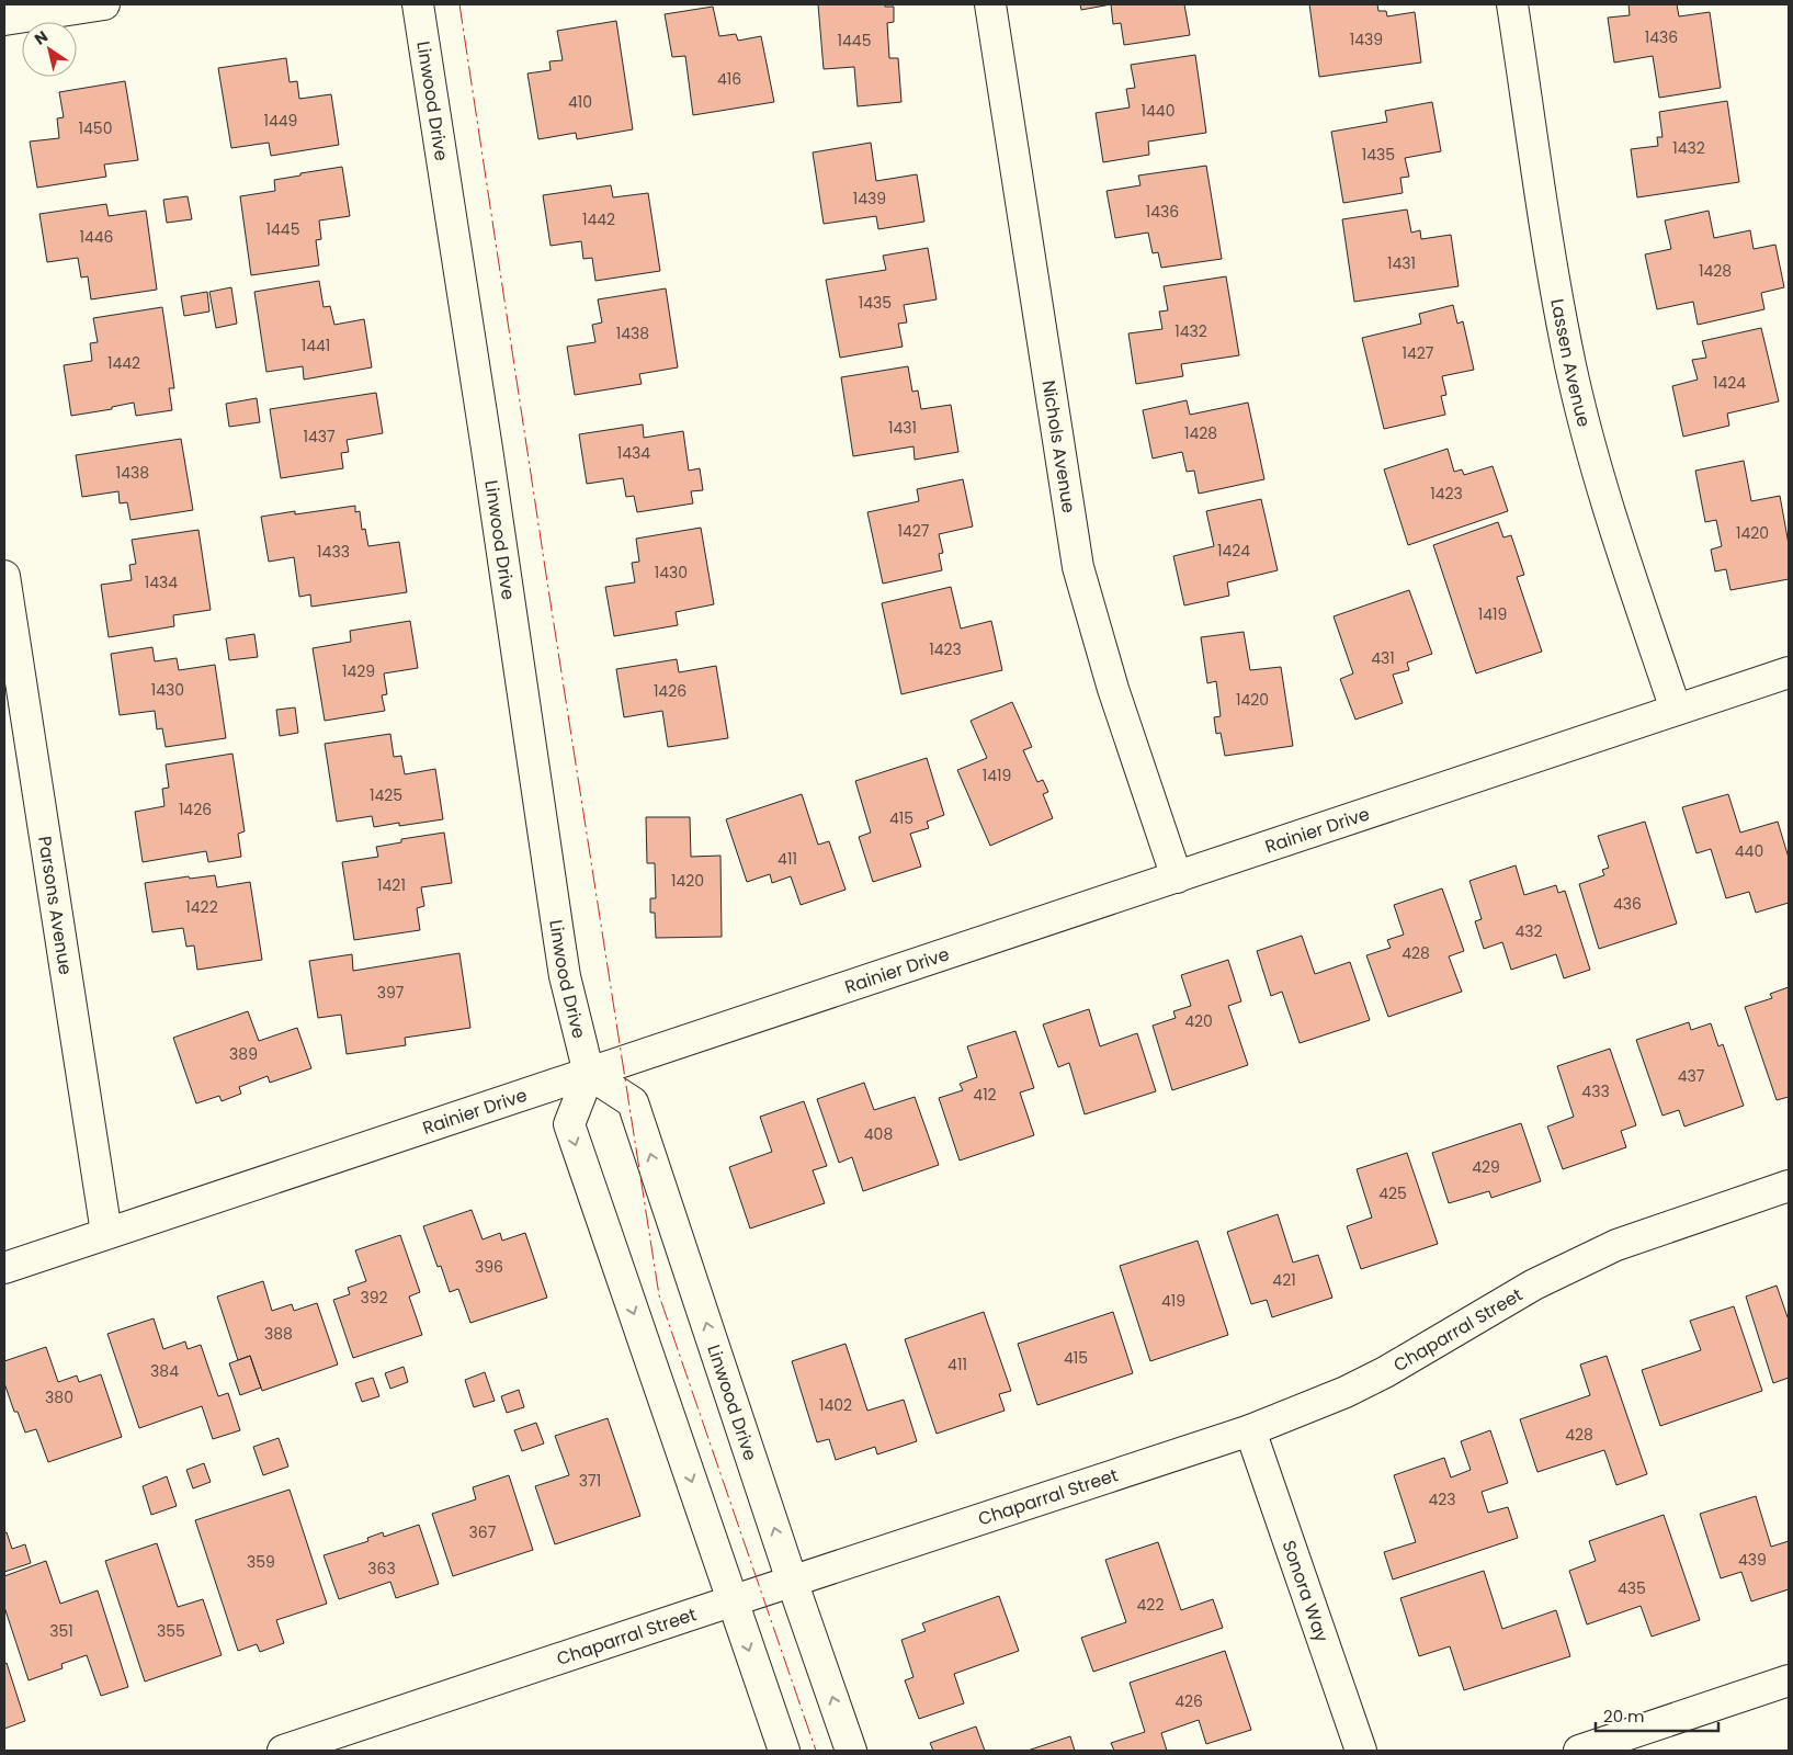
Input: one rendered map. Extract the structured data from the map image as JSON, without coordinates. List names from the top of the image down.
{
  "streets": {
    "street": [
      "Linwood Drive",
      "Lassen Avenue",
      "Nichols Avenue",
      "Rainier Drive",
      "Parsons Avenue",
      "Chaparral Street",
      "Sonora Way"
    ]
  },
  "crossings": [
    ["Linwood Drive", "Rainier Drive"],
    ["Linwood Drive", "Chaparral Street"],
    ["Lassen Avenue", "Rainier Drive"],
    ["Nichols Avenue", "Rainier Drive"],
    ["Rainier Drive", "Parsons Avenue"],
    ["Chaparral Street", "Sonora Way"]
  ],
  "house_numbers": [
    "1436",
    "1439",
    "1445",
    "416",
    "410",
    "1440",
    "1449",
    "1450",
    "1432",
    "1435",
    "1439",
    "1436",
    "1442",
    "1445",
    "1446",
    "1431",
    "1428",
    "1435",
    "1432",
    "1438",
    "1441",
    "1427",
    "1442",
    "1424",
    "1431",
    "1428",
    "1437",
    "1434",
    "1438",
    "1423",
    "1427",
    "1420",
    "1424",
    "1433",
    "1430",
    "1434",
    "1419",
    "1423",
    "431",
    "1429",
    "1430",
    "1426",
    "1420",
    "1419",
    "1425",
    "1426",
    "415",
    "440",
    "411",
    "1420",
    "1421",
    "436",
    "1422",
    "432",
    "428",
    "397",
    "420",
    "389",
    "437",
    "433",
    "412",
    "408",
    "429",
    "425",
    "396",
    "421",
    "392",
    "419",
    "388",
    "415",
    "411",
    "384",
    "380",
    "1402",
    "428",
    "371",
    "423",
    "367",
    "439",
    "359",
    "363",
    "435",
    "422",
    "351",
    "355",
    "426"
  ],
  "scale_bar": "20 m",
  "north": "top left"
}
